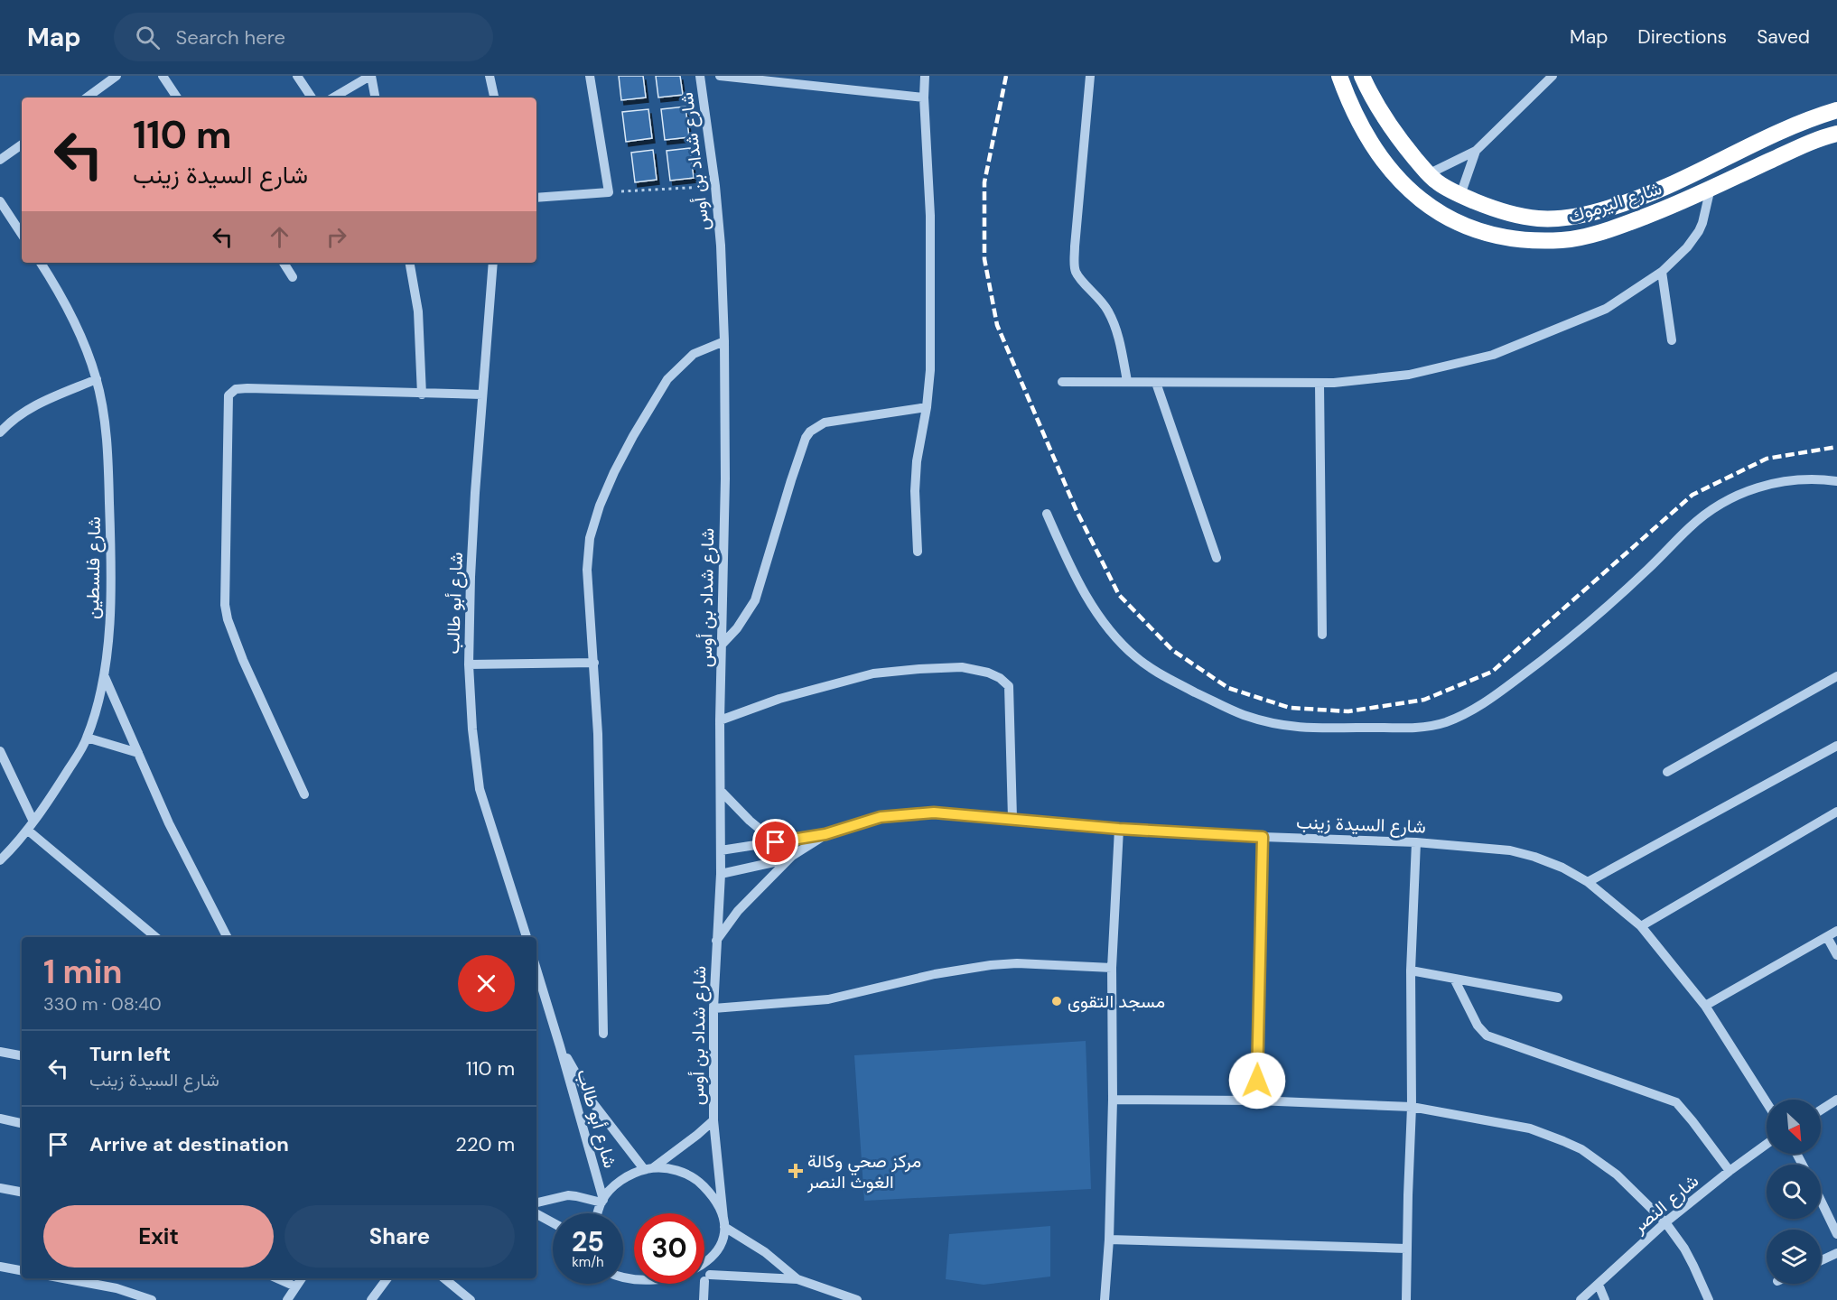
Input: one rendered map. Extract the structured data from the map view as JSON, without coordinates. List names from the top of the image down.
{
  "streets": {
    "highway": ["شارع اليرموك"],
    "street": [
      "شارع شداد بن أوس",
      "شارع فلسطين",
      "شارع أبو طالب",
      "شارع السيدة زينب",
      "شارع النصر"
    ]
  },
  "crossings": [
    ["شارع شداد بن أوس", "شارع أبو طالب"],
    ["شارع شداد بن أوس", "شارع السيدة زينب"]
  ],
  "places": {
    "other": ["مسجد التقوى"],
    "health": ["مركز صحي وكالة الغوث النصر"]
  },
  "north": "bottom right",
  "page": {
    "header": "Map",
    "search": "Search here",
    "nav": ["Map", "Directions", "Saved"],
    "turn": ["110 m", "شارع السيدة زينب"],
    "heading": ["1 min", "330 m · 08:40"],
    "list": [
      {
        "name": "Turn left",
        "note": "شارع السيدة زينب",
        "value": "110 m"
      },
      {
        "name": "Arrive at destination",
        "value": "220 m"
      }
    ],
    "buttons": ["Exit", "Share"],
    "speed": "25 km/h",
    "limit": "30"
  }
}
